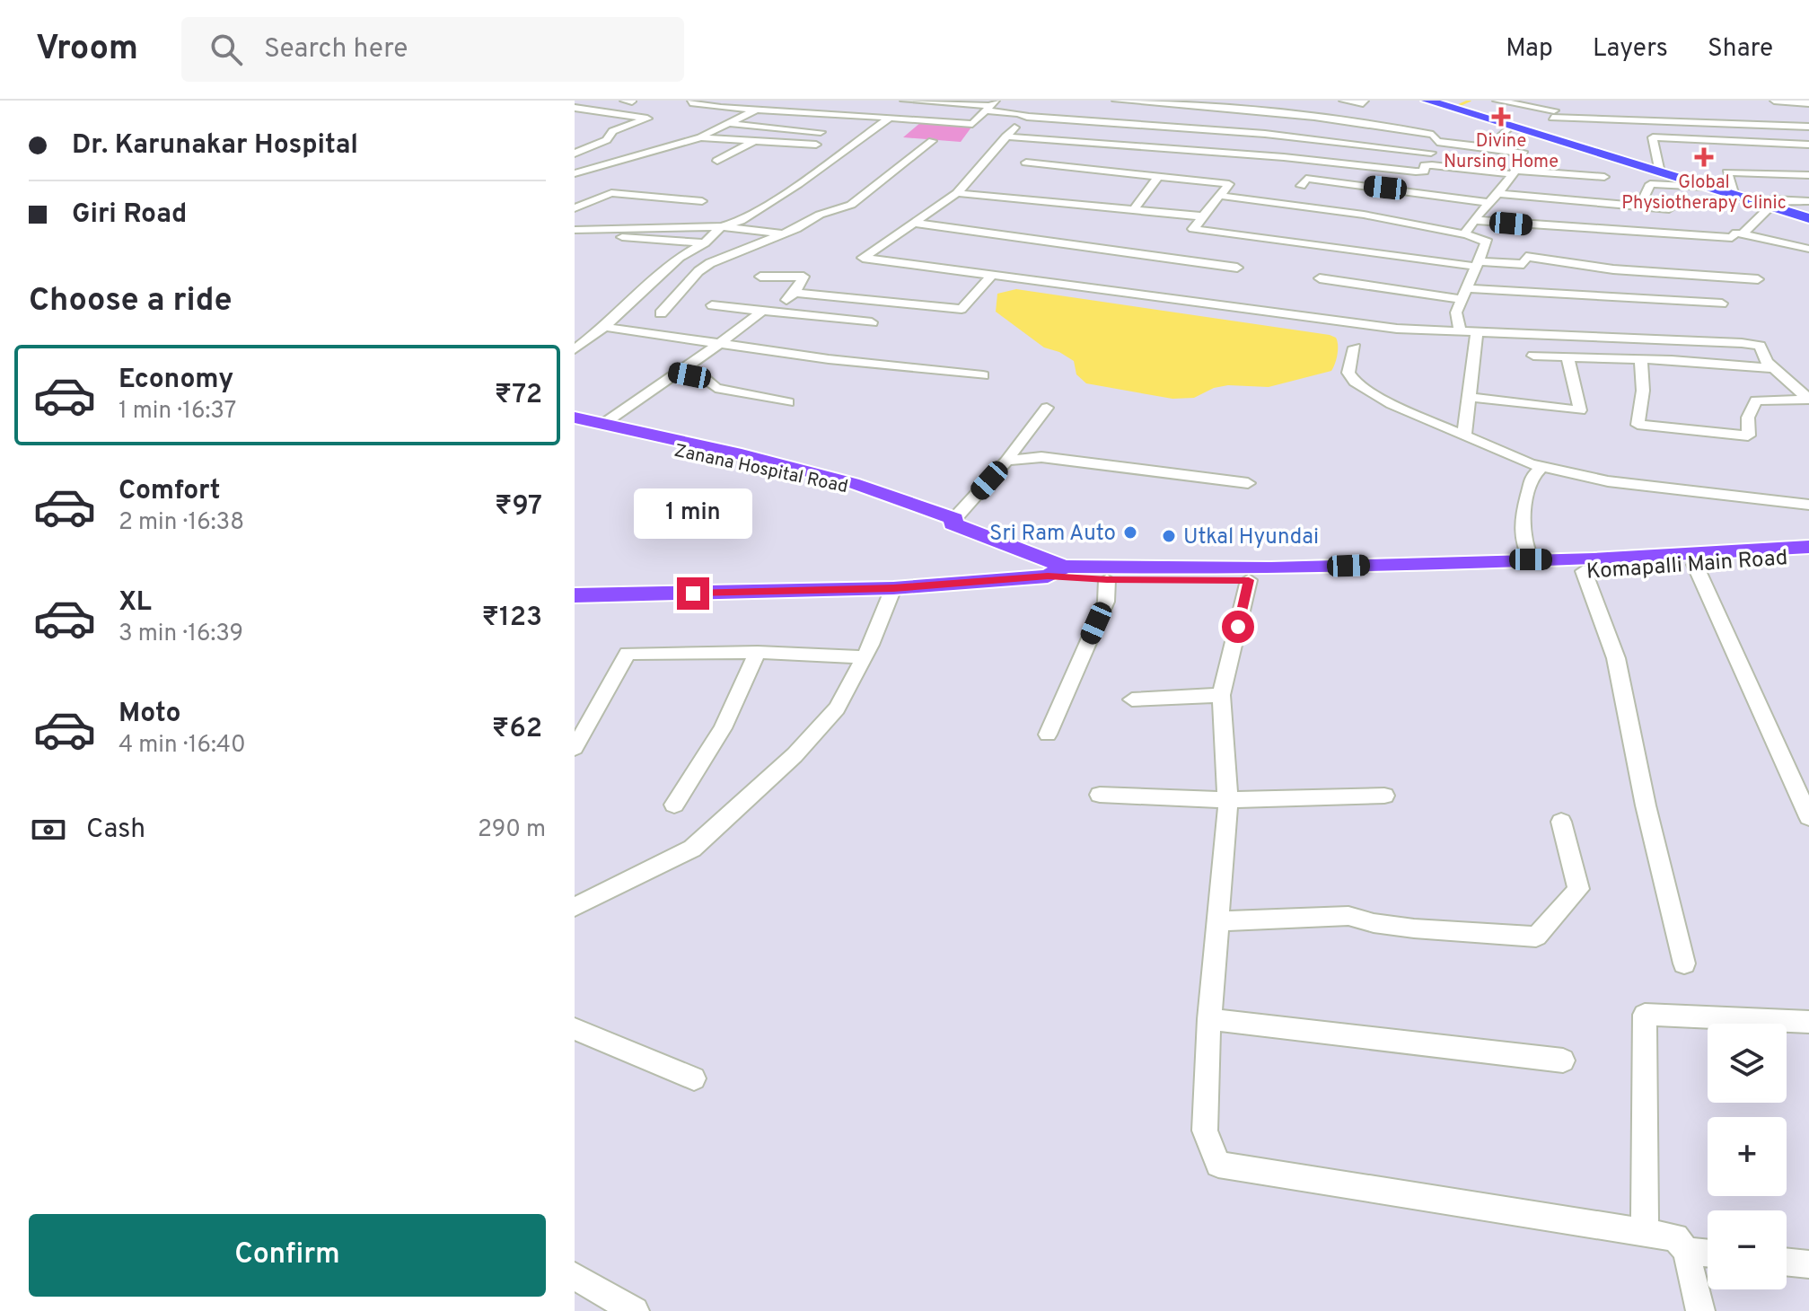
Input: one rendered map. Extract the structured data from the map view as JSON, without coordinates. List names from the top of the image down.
{
  "streets": {
    "main road": ["Zanana Hospital Road", "Komapalli Main Road"]
  },
  "places": {
    "health": ["Divine Nursing Home", "Global Physiotherapy Clinic"],
    "other": ["Sri Ram Auto", "Utkal Hyundai"]
  },
  "page": {
    "header": "Vroom",
    "search": "Search here",
    "nav": ["Map", "Layers", "Share"],
    "banner": ["Dr. Karunakar Hospital", "Giri Road"],
    "heading": "Choose a ride",
    "list": [
      {
        "name": "Economy",
        "note": "1 min · 16:37",
        "value": "₹72"
      },
      {
        "name": "Comfort",
        "note": "2 min · 16:38",
        "value": "₹97"
      },
      {
        "name": "XL",
        "note": "3 min · 16:39",
        "value": "₹123"
      },
      {
        "name": "Moto",
        "note": "4 min · 16:40",
        "value": "₹62"
      }
    ],
    "bubble": "1 min",
    "pay": ["Cash", "290 m"],
    "map_buttons": ["+", "−"],
    "buttons": "Confirm"
  }
}
